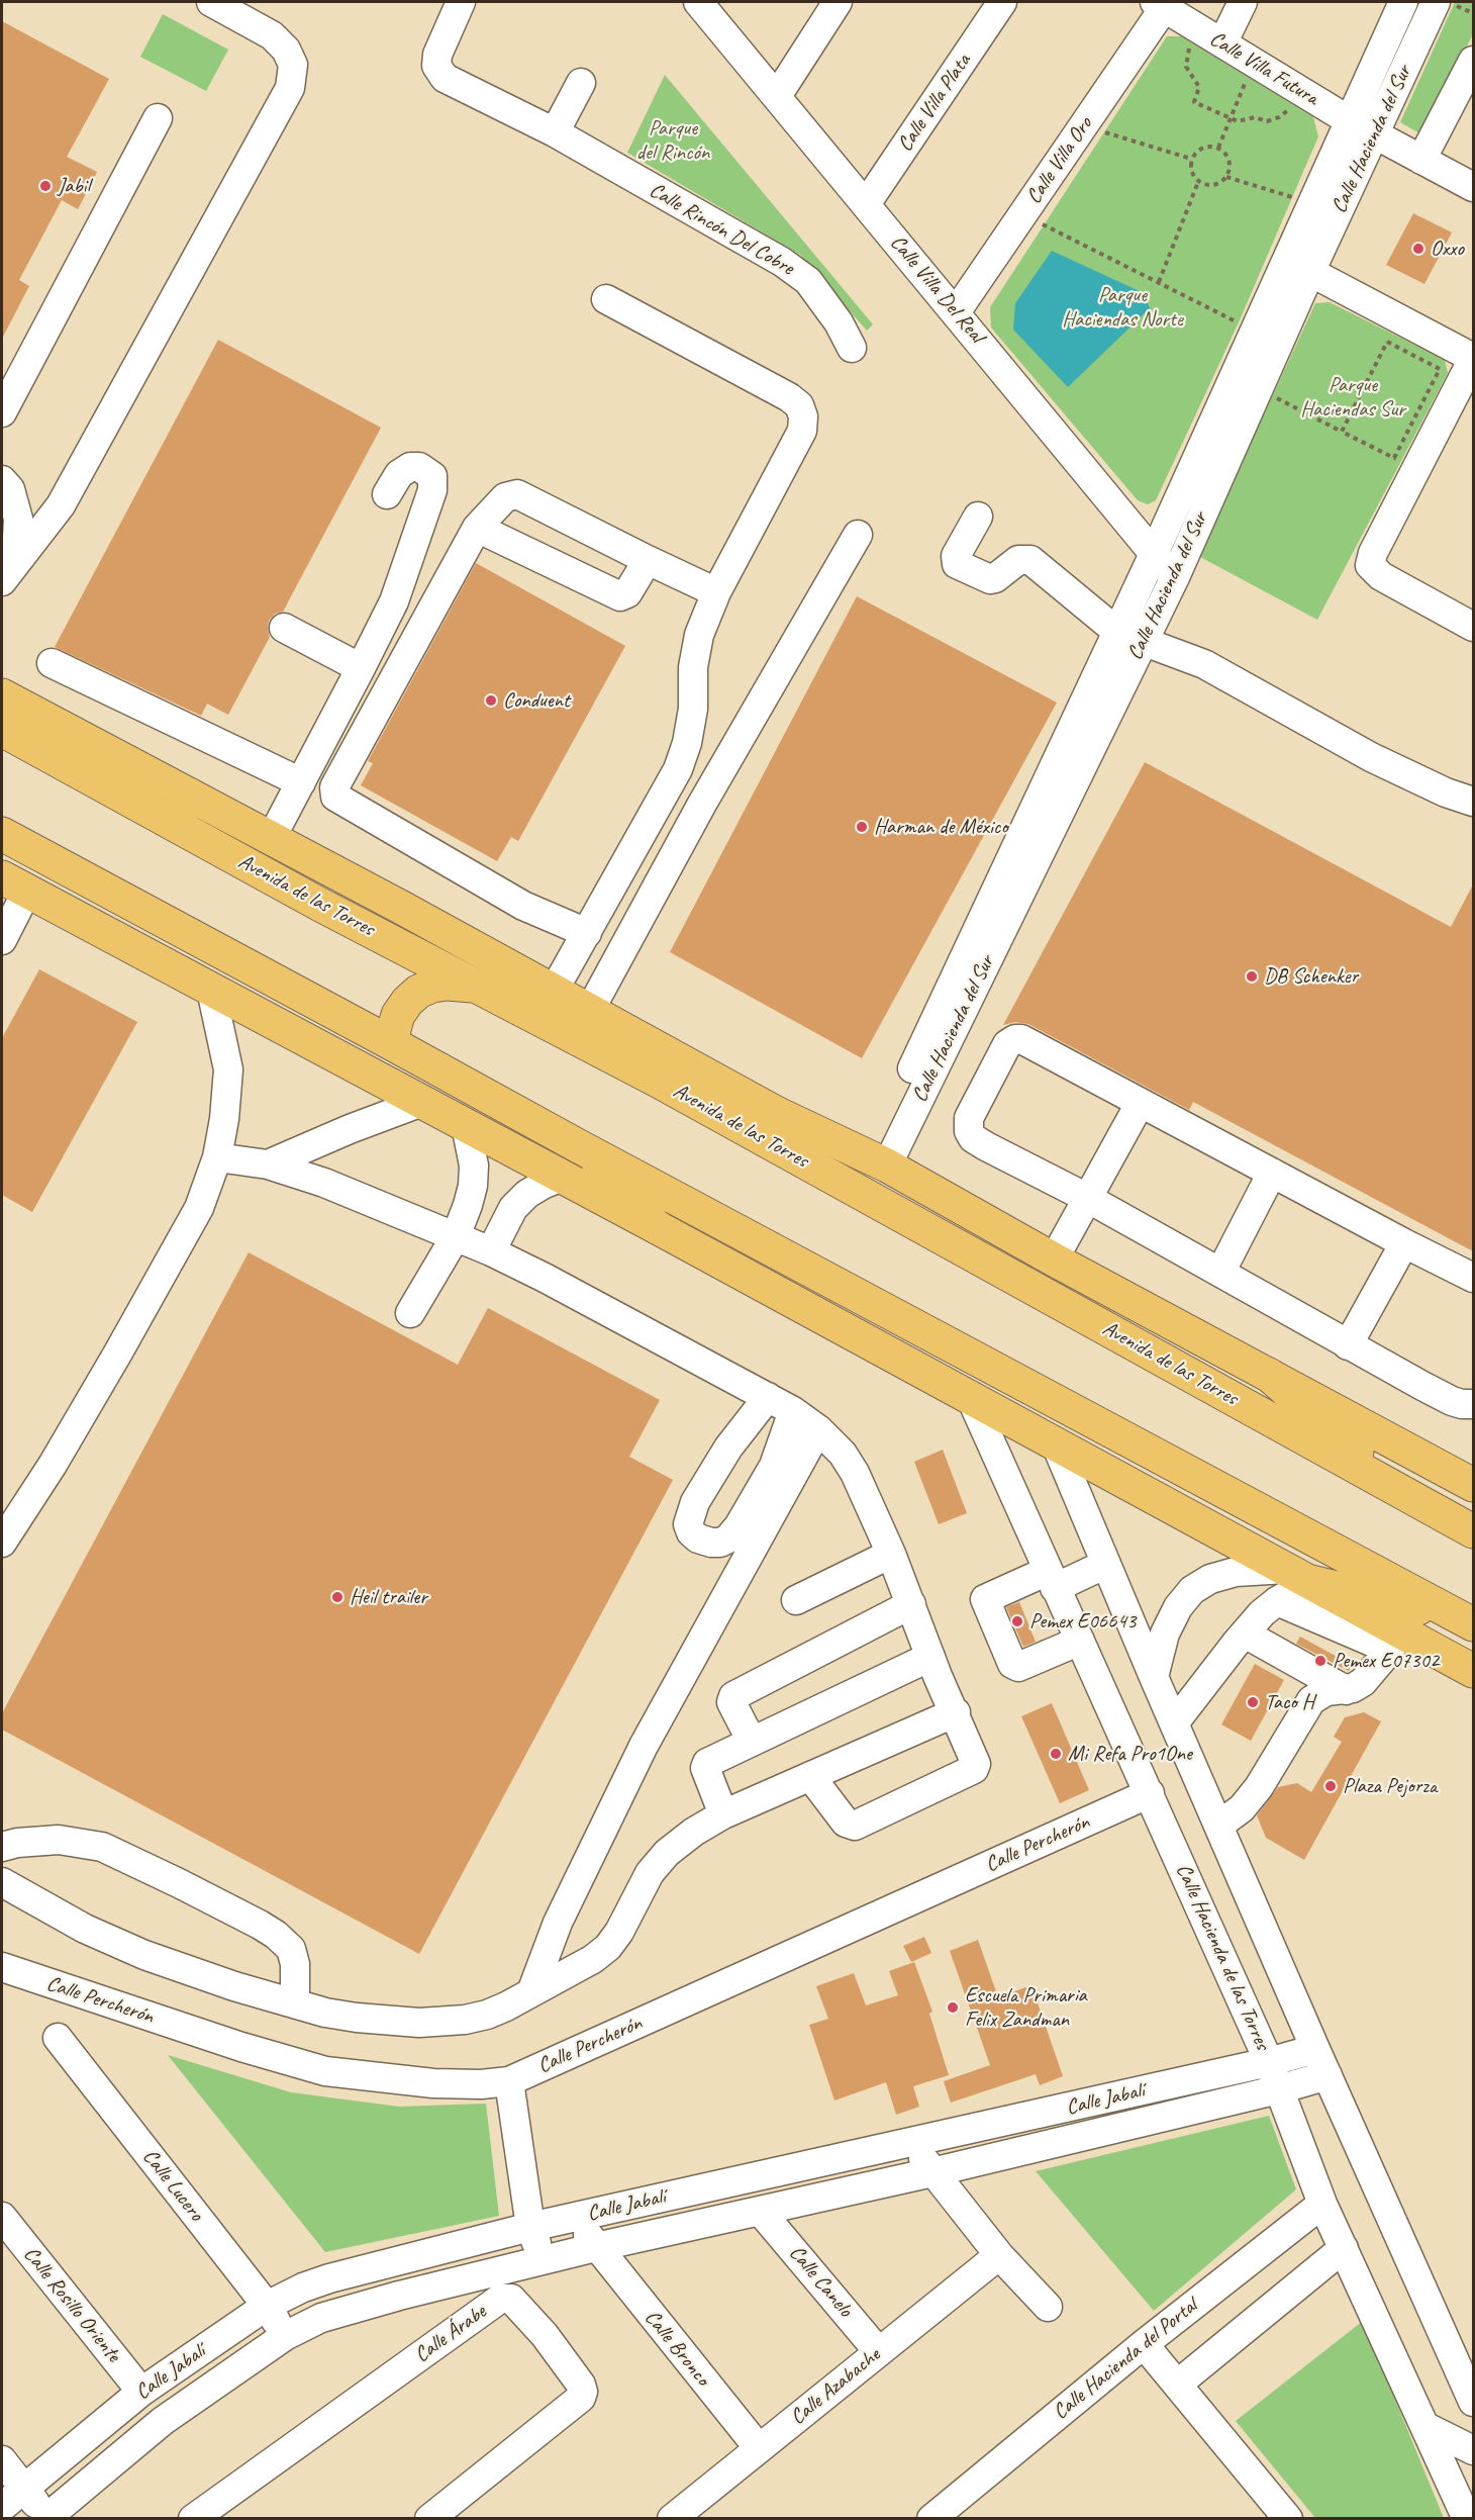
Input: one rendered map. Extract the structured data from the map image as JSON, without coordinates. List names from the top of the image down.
{
  "streets": {
    "main road": ["Avenida de las Torres"],
    "street": [
      "Calle Villa Futura",
      "Calle Villa Plata",
      "Calle Hacienda del Sur",
      "Calle Villa Oro",
      "Calle Rincón Del Cobre",
      "Calle Villa Del Real",
      "Calle Percherón",
      "Calle Hacienda de las Torres",
      "Calle Jabalí",
      "Calle Lucero",
      "Calle Canelo",
      "Calle Rosillo Oriente",
      "Calle Árabe",
      "Calle Bronco",
      "Calle Hacienda del Portal",
      "Calle Azabache"
    ]
  },
  "crossings": [
    ["Calle Villa Futura", "Calle Hacienda del Sur"],
    ["Calle Villa Futura", "Calle Villa Oro"],
    ["Calle Villa Plata", "Calle Villa Del Real"],
    ["Calle Hacienda del Sur", "Calle Villa Del Real"],
    ["Calle Hacienda del Sur", "Avenida de las Torres"],
    ["Calle Villa Oro", "Calle Villa Del Real"],
    ["Calle Percherón", "Calle Hacienda de las Torres"],
    ["Calle Hacienda de las Torres", "Calle Jabalí"],
    ["Calle Hacienda de las Torres", "Calle Hacienda del Portal"],
    ["Calle Jabalí", "Calle Lucero"],
    ["Calle Jabalí", "Calle Canelo"],
    ["Calle Jabalí", "Calle Rosillo Oriente"],
    ["Calle Jabalí", "Calle Bronco"],
    ["Calle Canelo", "Calle Azabache"],
    ["Calle Bronco", "Calle Azabache"]
  ],
  "parks": ["Parque del Rincón", "Parque Haciendas Norte", "Parque Haciendas Sur"],
  "places": [
    "Jabil",
    "Oxxo",
    "Conduent",
    "Harman de México",
    "DB Schenker",
    "Heil trailer",
    "Pemex E06643",
    "Pemex E07302",
    "Taco H",
    "Mi Refa Pro1One",
    "Plaza Pejorza",
    "Escuela Primaria Felix Zandman"
  ]
}
